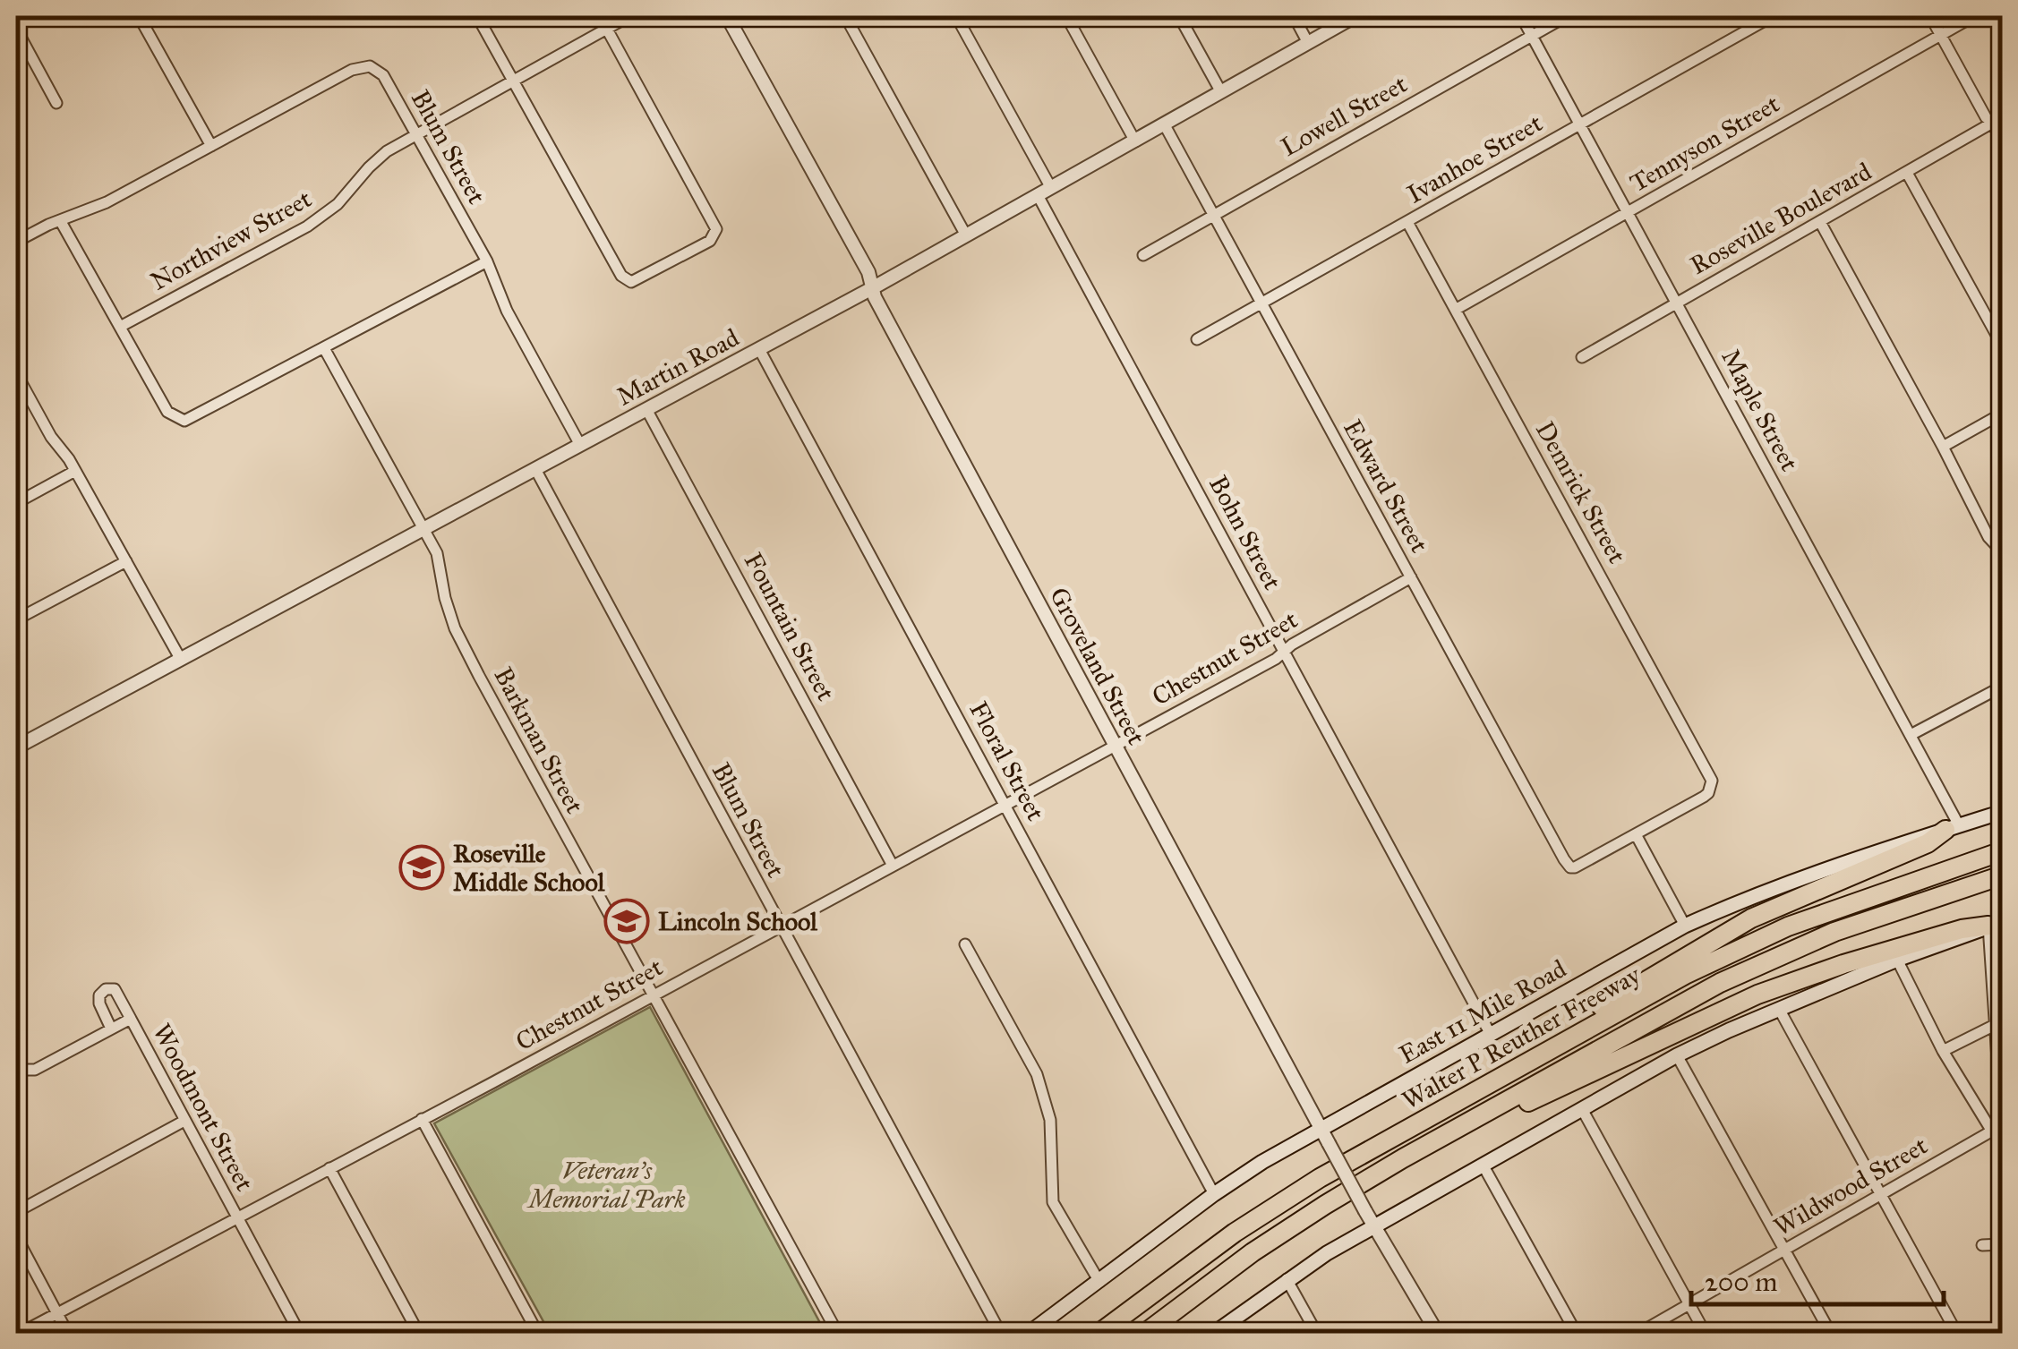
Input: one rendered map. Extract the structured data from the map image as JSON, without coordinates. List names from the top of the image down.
{
  "streets": {
    "highway": ["Walter P Reuther Freeway"],
    "main road": ["East 11 Mile Road"],
    "street": [
      "Lowell Street",
      "Tennyson Street",
      "Blum Street",
      "Ivanhoe Street",
      "Roseville Boulevard",
      "Northview Street",
      "Martin Road",
      "Maple Street",
      "Edward Street",
      "Demrick Street",
      "Bohn Street",
      "Fountain Street",
      "Chestnut Street",
      "Groveland Street",
      "Barkman Street",
      "Floral Street",
      "Woodmont Street",
      "Wildwood Street"
    ]
  },
  "crossings": [
    ["Lowell Street", "Maple Street"],
    ["Lowell Street", "Edward Street"],
    ["Tennyson Street", "Maple Street"],
    ["Tennyson Street", "Demrick Street"],
    ["Blum Street", "Northview Street"],
    ["Blum Street", "Martin Road"],
    ["Blum Street", "Chestnut Street"],
    ["Ivanhoe Street", "Maple Street"],
    ["Ivanhoe Street", "Edward Street"],
    ["Ivanhoe Street", "Demrick Street"],
    ["Roseville Boulevard", "Maple Street"],
    ["Martin Road", "Edward Street"],
    ["Martin Road", "Bohn Street"],
    ["Martin Road", "Fountain Street"],
    ["Martin Road", "Groveland Street"],
    ["Martin Road", "Barkman Street"],
    ["Martin Road", "Floral Street"],
    ["Maple Street", "East 11 Mile Road"],
    ["Edward Street", "Demrick Street"],
    ["Edward Street", "Chestnut Street"],
    ["Bohn Street", "Chestnut Street"],
    ["Bohn Street", "East 11 Mile Road"],
    ["Fountain Street", "Chestnut Street"],
    ["Chestnut Street", "Groveland Street"],
    ["Chestnut Street", "Barkman Street"],
    ["Chestnut Street", "Floral Street"],
    ["Chestnut Street", "Woodmont Street"],
    ["Groveland Street", "East 11 Mile Road"],
    ["Floral Street", "East 11 Mile Road"]
  ],
  "parks": ["Veteran's Memorial Park"],
  "places": {
    "school or university": ["Roseville Middle School", "Lincoln School"]
  },
  "scale_bar": "200 m"
}
